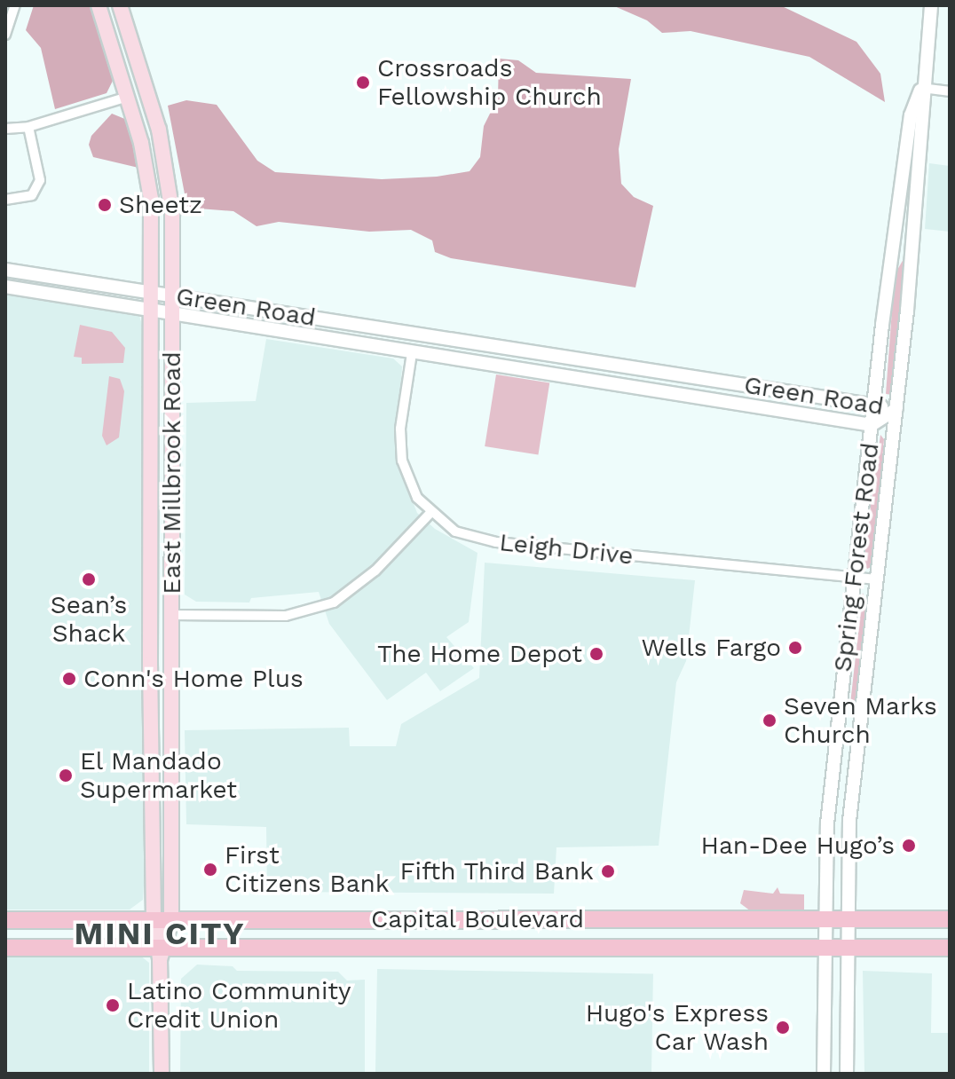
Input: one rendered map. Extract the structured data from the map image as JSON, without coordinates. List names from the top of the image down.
{
  "streets": {
    "highway": ["Capital Boulevard"],
    "main road": ["Green Road", "East Millbrook Road", "Spring Forest Road"],
    "street": ["Leigh Drive"]
  },
  "crossings": [
    ["Green Road", "East Millbrook Road"],
    ["Green Road", "Leigh Drive"],
    ["Green Road", "Spring Forest Road"],
    ["East Millbrook Road", "Capital Boulevard"],
    ["Leigh Drive", "Spring Forest Road"],
    ["Spring Forest Road", "Capital Boulevard"]
  ],
  "districts": ["MINI CITY"],
  "places": [
    "Crossroads Fellowship Church",
    "Sheetz",
    "Sean’s Shack",
    "Wells Fargo",
    "The Home Depot",
    "Conn's Home Plus",
    "Seven Marks Church",
    "El Mandado Supermarket",
    "Han-Dee Hugo’s",
    "First Citizens Bank",
    "Fifth Third Bank",
    "Latino Community Credit Union",
    "Hugo's Express Car Wash"
  ]
}
